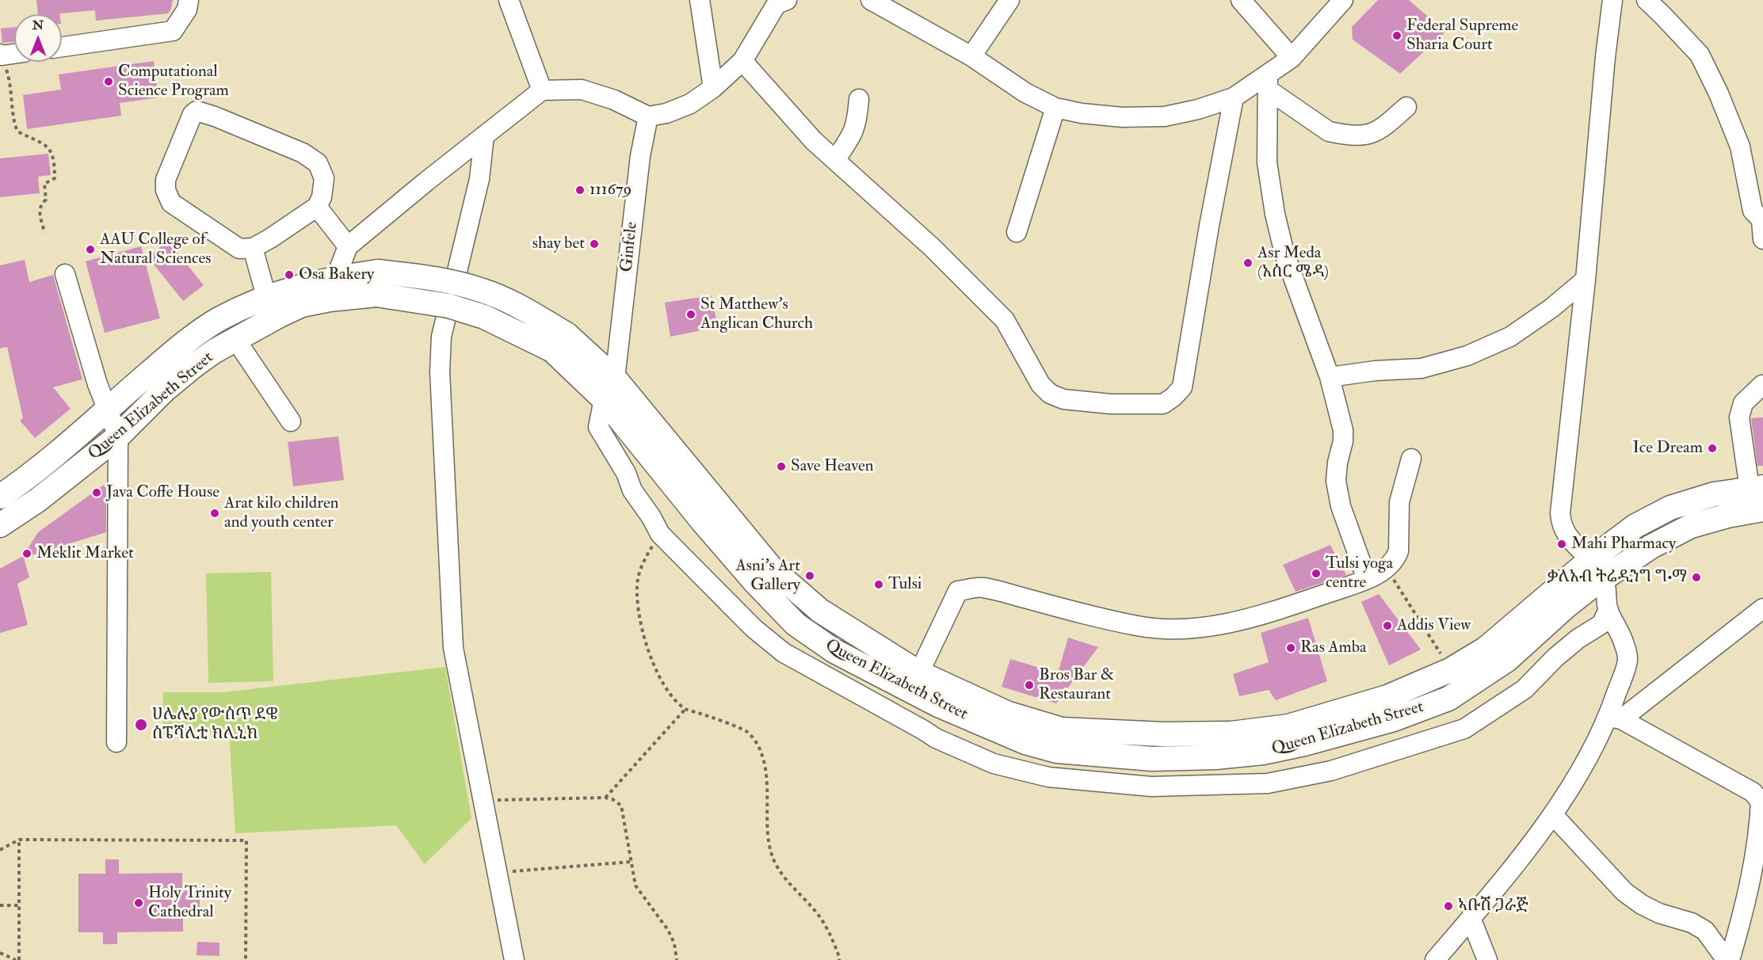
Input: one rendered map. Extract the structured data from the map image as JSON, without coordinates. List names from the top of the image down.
{
  "streets": {
    "main road": ["Queen Elizabeth Street"],
    "street": ["Ginfele"]
  },
  "crossings": [
    ["Ginfele", "Queen Elizabeth Street"]
  ],
  "places": [
    "Federal Supreme Sharia Court",
    "Computational Science Program",
    "111679",
    "shay bet",
    "AAU College of Natural Sciences",
    "Asr Meda (አስር ሜዳ)",
    "Osa Bakery",
    "St Matthew’s Anglican Church",
    "Ice Dream",
    "Save Heaven",
    "Java Coffe House",
    "Arat kilo children and youth center",
    "Mahi Pharmacy",
    "Meklit Market",
    "Tulsi yoga centre",
    "Asni's Art Gallery",
    "ቃለአብ ትሬዲንግ ግ•ማ",
    "Tulsi",
    "Addis View",
    "Ras Amba",
    "Bros Bar & Restaurant",
    "ሀሌሉያ የውስጥ ደዌ ስፔሻሊቲ ክሊኒክ",
    "Holy Trinity Cathedral",
    "ኣቡሽ ጋራጅ"
  ],
  "north": "top"
}
